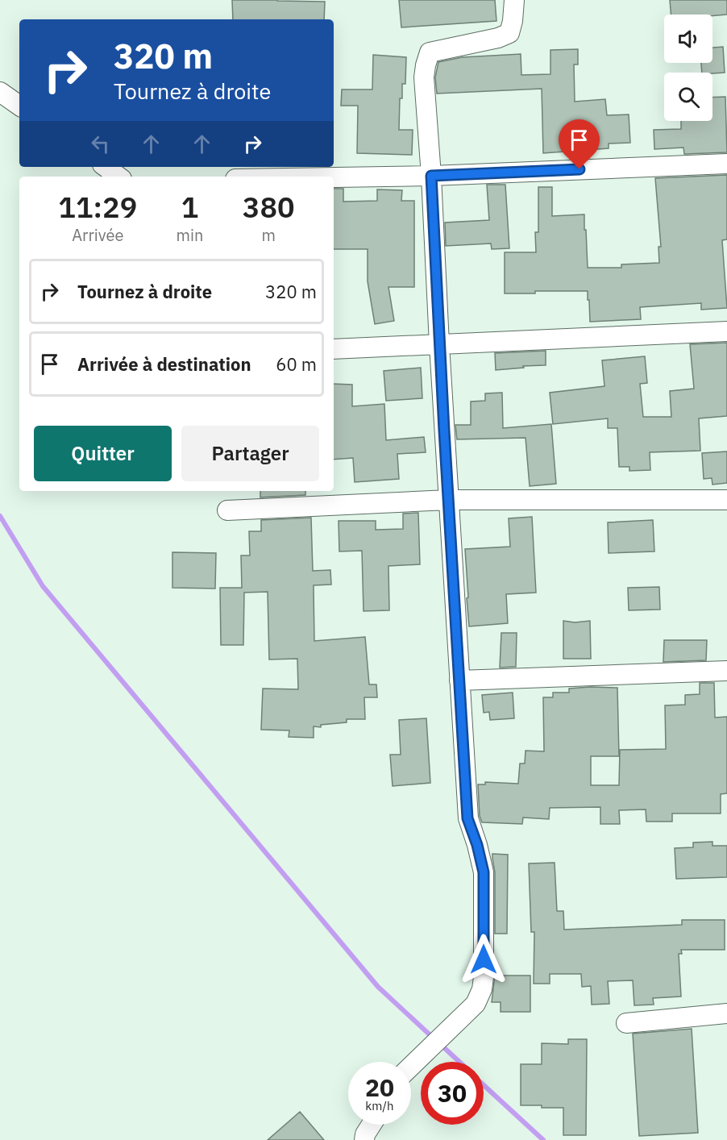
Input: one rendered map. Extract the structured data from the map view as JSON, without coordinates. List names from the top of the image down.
{
  "page": {
    "turn": ["320 m", "Tournez à droite"],
    "eta": [
      "11:29",
      "Arrivée",
      "1",
      "min",
      "380",
      "m"
    ],
    "list": [
      {
        "name": "Tournez à droite",
        "value": "320 m"
      },
      {
        "name": "Arrivée à destination",
        "value": "60 m"
      }
    ],
    "buttons": ["Quitter", "Partager"],
    "speed": "20 km/h",
    "limit": "30"
  }
}
